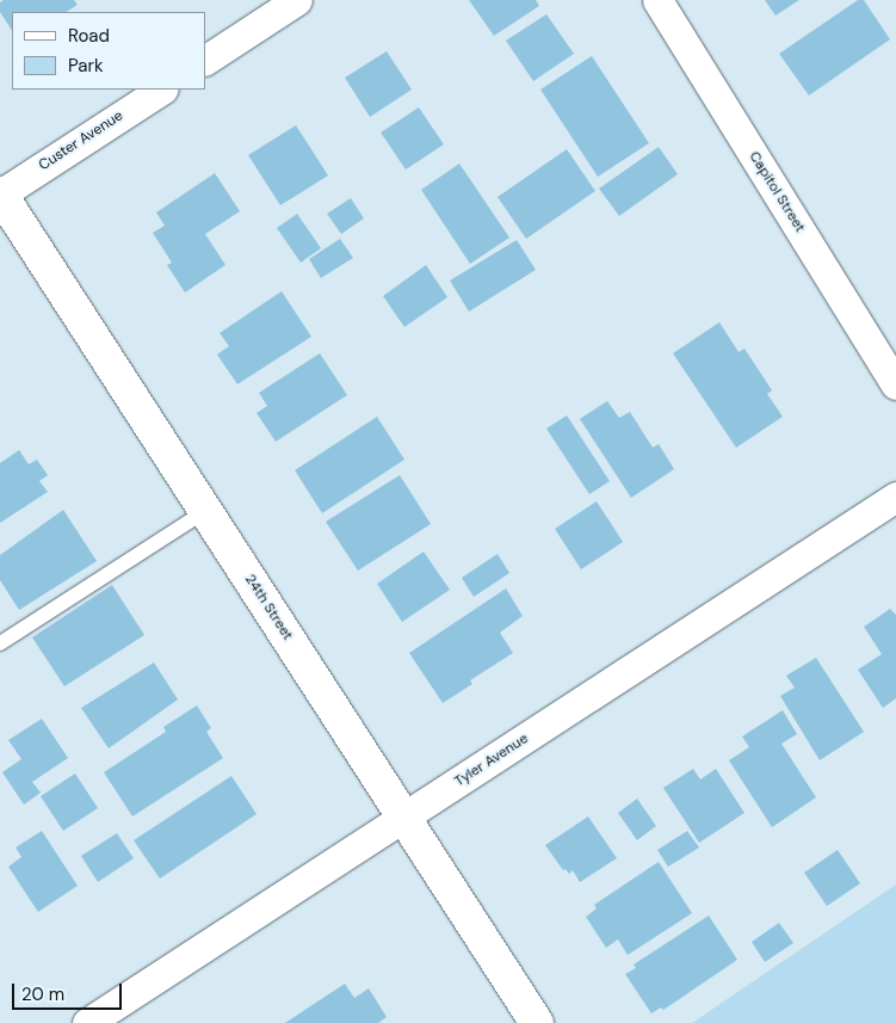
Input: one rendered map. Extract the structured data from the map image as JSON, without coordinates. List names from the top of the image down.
{
  "streets": {
    "street": [
      "Custer Avenue",
      "Capitol Street",
      "24th Street",
      "Tyler Avenue"
    ]
  },
  "crossings": [
    ["Custer Avenue", "24th Street"],
    ["24th Street", "Tyler Avenue"]
  ],
  "legend": ["Road", "Park"],
  "scale_bar": "20 m"
}
